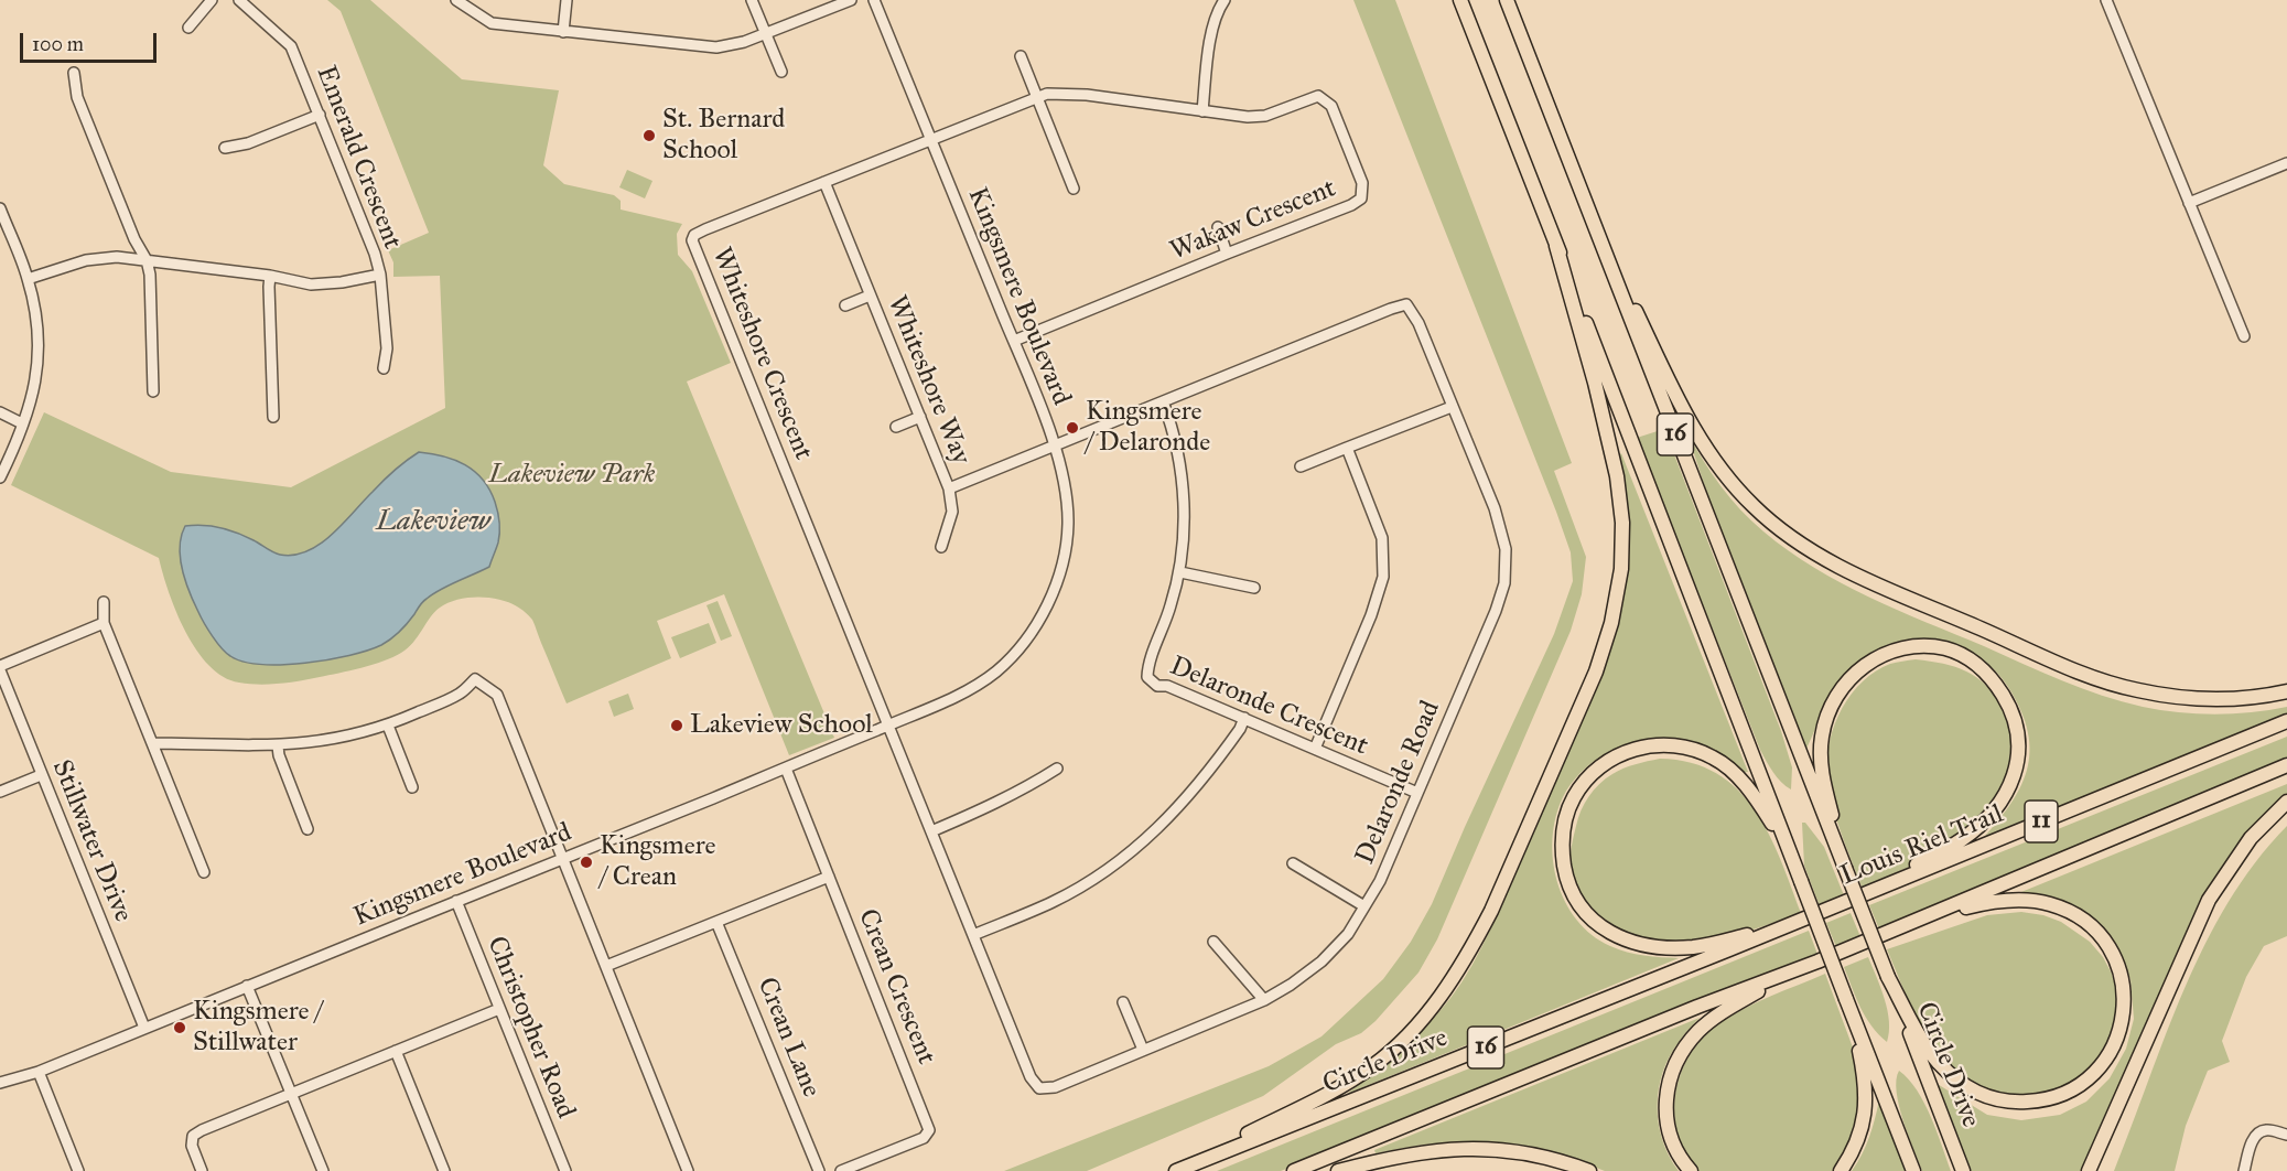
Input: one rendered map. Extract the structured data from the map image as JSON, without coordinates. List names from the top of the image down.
{
  "streets": {
    "highway": [
      "16",
      "11",
      "Louis Riel Trail",
      "Circle Drive"
    ],
    "street": [
      "Emerald Crescent",
      "Wakaw Crescent",
      "Kingsmere Boulevard",
      "Whiteshore Crescent",
      "Whiteshore Way",
      "Delaronde Crescent",
      "Delaronde Road",
      "Stillwater Drive",
      "Crean Crescent",
      "Christopher Road",
      "Crean Lane"
    ]
  },
  "crossings": [
    ["Wakaw Crescent", "Kingsmere Boulevard"],
    ["Wakaw Crescent", "Whiteshore Crescent"],
    ["Kingsmere Boulevard", "Whiteshore Crescent"],
    ["Kingsmere Boulevard", "Whiteshore Way"],
    ["Kingsmere Boulevard", "Delaronde Road"],
    ["Kingsmere Boulevard", "Stillwater Drive"],
    ["Kingsmere Boulevard", "Crean Crescent"],
    ["Kingsmere Boulevard", "Christopher Road"],
    ["Whiteshore Crescent", "Whiteshore Way"],
    ["Whiteshore Crescent", "Delaronde Road"],
    ["Whiteshore Way", "Delaronde Road"],
    ["16", "11"],
    ["16", "Circle Drive"],
    ["Delaronde Crescent", "Delaronde Road"],
    ["Louis Riel Trail", "Circle Drive"]
  ],
  "water": ["Lakeview"],
  "parks": ["Lakeview Park"],
  "places": [
    "St. Bernard School",
    "Kingsmere / Delaronde",
    "Lakeview School",
    "Kingsmere / Crean",
    "Kingsmere / Stillwater"
  ],
  "scale_bar": "100 m"
}
